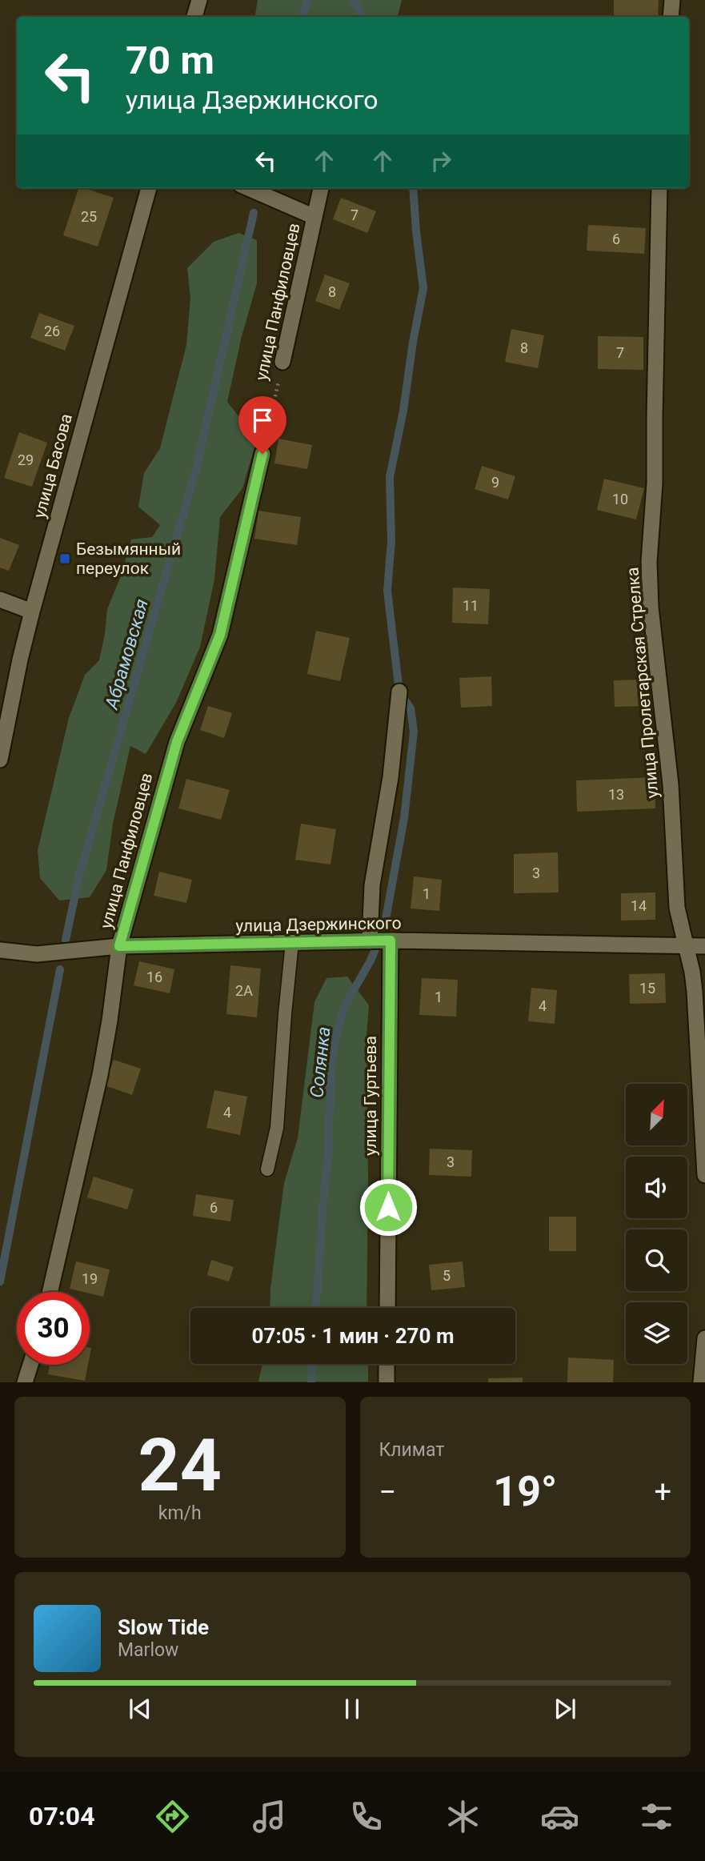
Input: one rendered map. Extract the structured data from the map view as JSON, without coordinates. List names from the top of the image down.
{
  "streets": {
    "street": [
      "улица Панфиловцев",
      "улица Басова",
      "улица Пролетарская Стрелка",
      "улица Дзержинского",
      "улица Гуртьева"
    ]
  },
  "crossings": [
    ["улица Панфиловцев", "улица Дзержинского"],
    ["улица Пролетарская Стрелка", "улица Дзержинского"],
    ["улица Дзержинского", "улица Гуртьева"]
  ],
  "water": ["Абрамовская", "Солянка"],
  "places": {
    "transit": ["Безымянный переулок"]
  },
  "house_numbers": [
    "7",
    "25",
    "6",
    "8",
    "26",
    "8",
    "7",
    "29",
    "9",
    "10",
    "11",
    "13",
    "3",
    "1",
    "14",
    "16",
    "15",
    "2А",
    "1",
    "4",
    "4",
    "3",
    "6",
    "5",
    "19"
  ],
  "north": "top right",
  "page": {
    "turn": ["70 m", "улица Дзержинского"],
    "limit": "30",
    "trip": "07:05 · 1 мин · 270 m",
    "tile": [
      ["24", "km/h"],
      "Климат"
    ],
    "heat": ["−", "19°", "+"],
    "song": ["Slow Tide", "Marlow"],
    "tabs": "07:04"
  }
}
